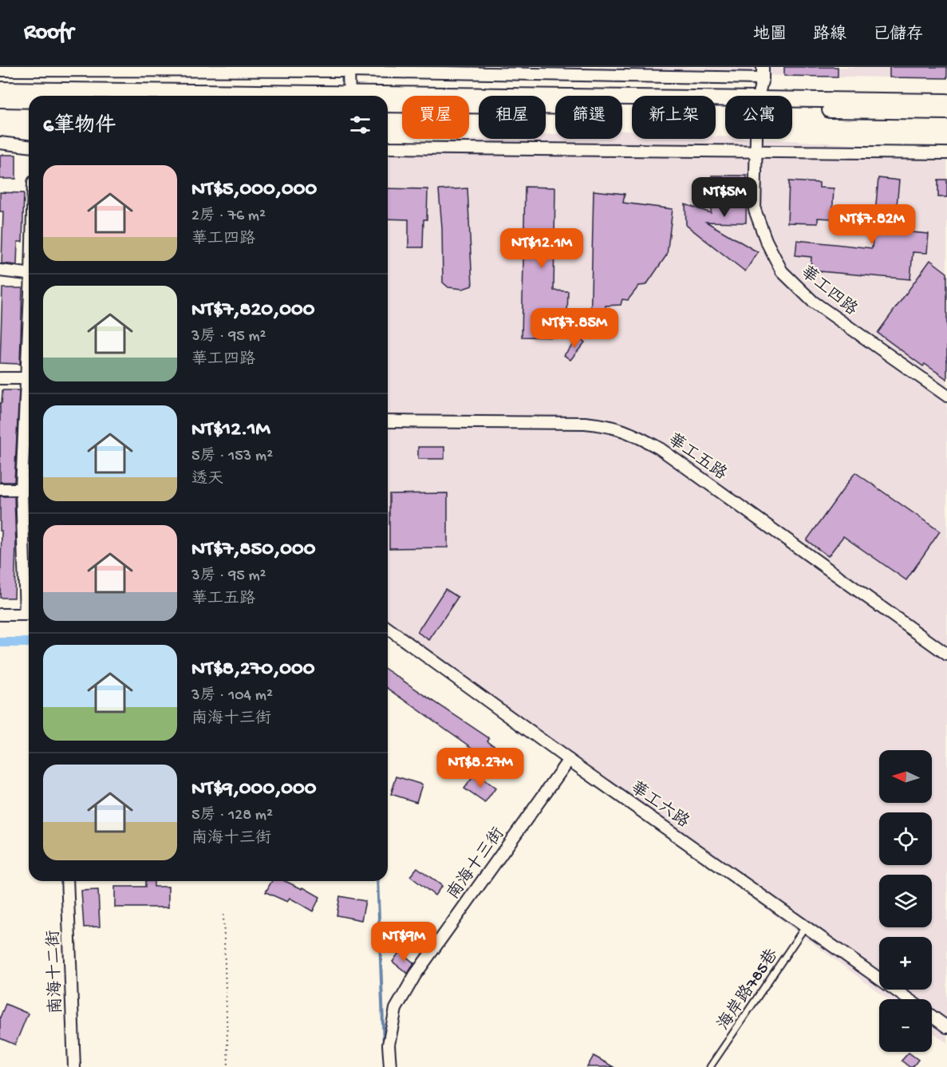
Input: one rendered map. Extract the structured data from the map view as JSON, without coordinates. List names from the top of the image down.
{
  "streets": {
    "street": [
      "華工四路",
      "華工五路",
      "華工六路",
      "南海十三街",
      "南海十二街"
    ],
    "lane": ["海岸路785巷"]
  },
  "crossings": [
    ["華工六路", "南海十三街"],
    ["華工六路", "海岸路785巷"]
  ],
  "north": "left",
  "page": {
    "header": "Roofr",
    "nav": ["地圖", "路線", "已儲存"],
    "chip": [
      "買屋",
      "租屋",
      "篩選",
      "新上架",
      "公寓"
    ],
    "heading": "6筆物件",
    "list": [
      {
        "name": "NT$5,000,000",
        "note": "2房 · 76 m² · 華工四路"
      },
      {
        "name": "NT$7,820,000",
        "note": "3房 · 95 m² · 華工四路"
      },
      {
        "name": "NT$12.1M",
        "note": "5房 · 153 m² · 透天"
      },
      {
        "name": "NT$7,850,000",
        "note": "3房 · 95 m² · 華工五路"
      },
      {
        "name": "NT$8,270,000",
        "note": "3房 · 104 m² · 南海十三街"
      },
      {
        "name": "NT$9,000,000",
        "note": "5房 · 128 m² · 南海十三街"
      }
    ],
    "price": [
      "NT$5M",
      "NT$7.82M",
      "NT$12.1M",
      "NT$7.85M",
      "NT$8.27M",
      "NT$9M"
    ],
    "map_buttons": ["+", "−"]
  }
}
